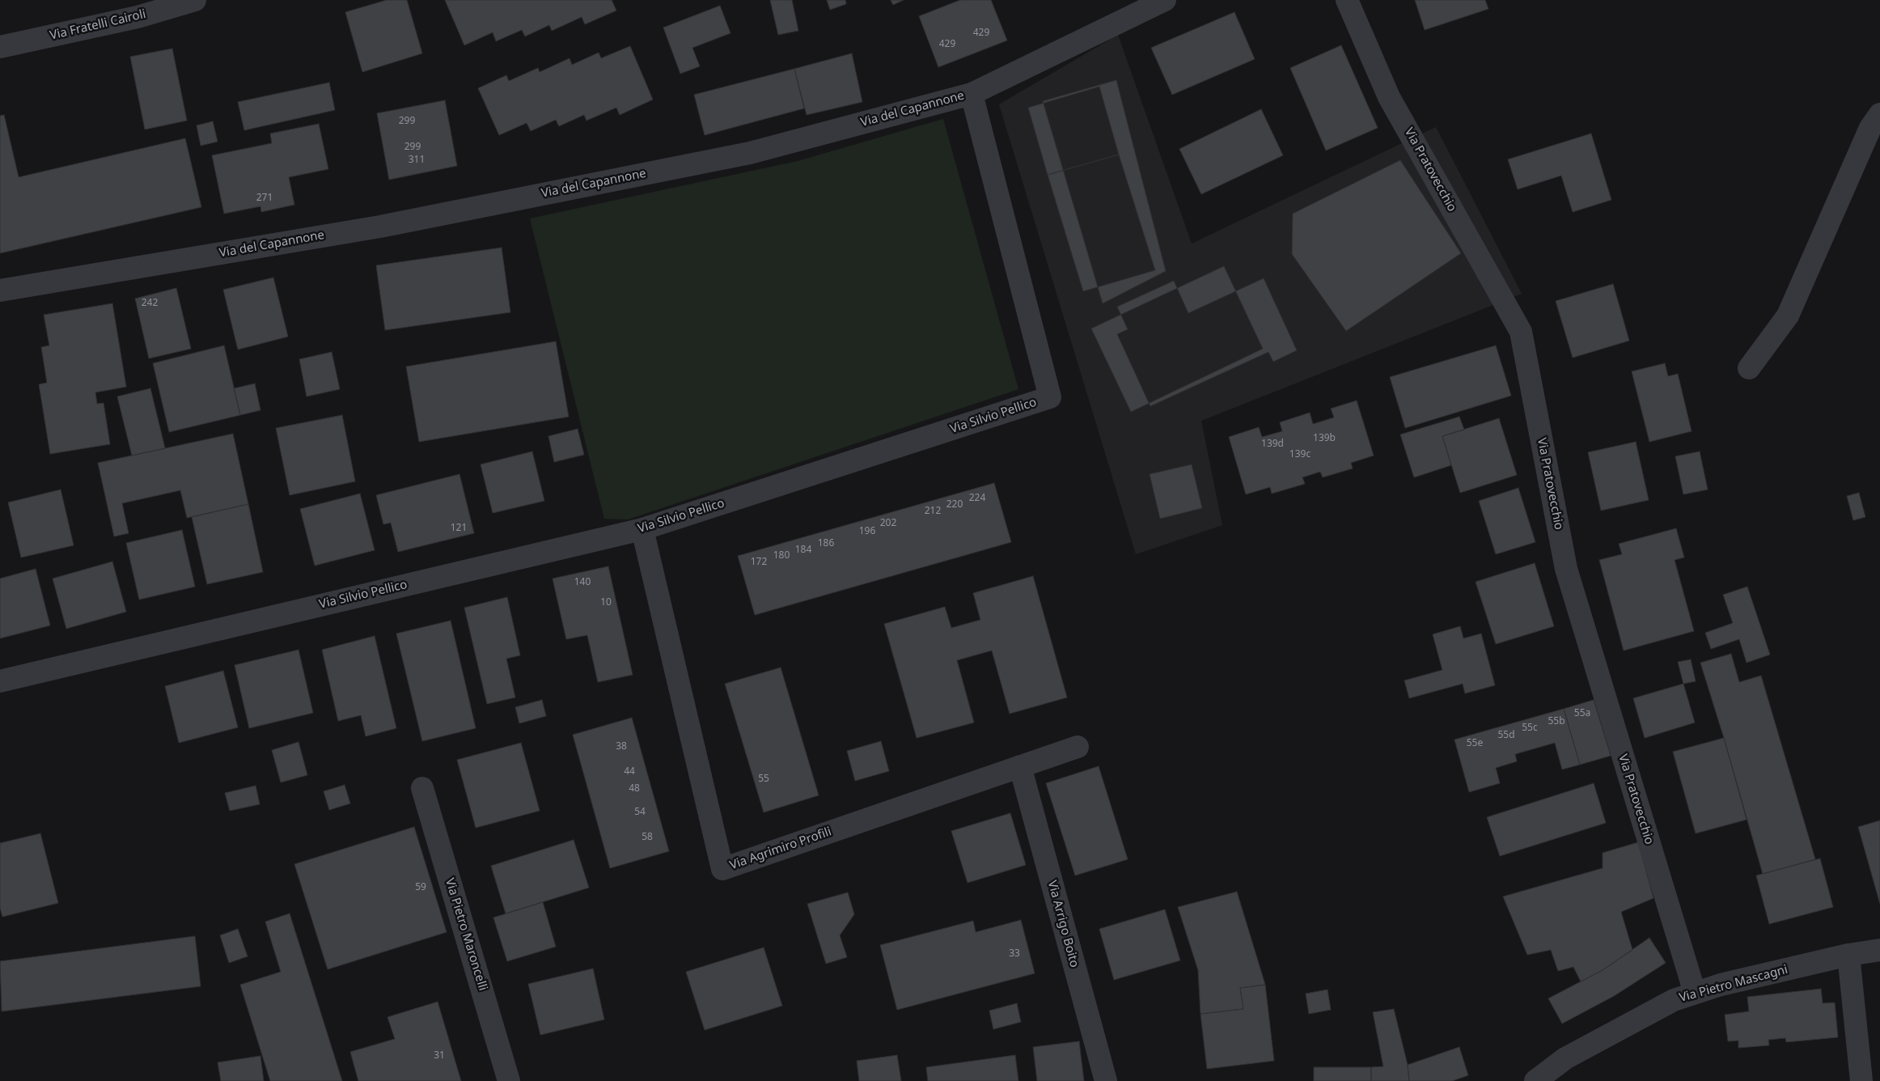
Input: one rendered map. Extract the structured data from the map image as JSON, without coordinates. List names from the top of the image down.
{
  "streets": {
    "street": [
      "Via Fratelli Cairoli",
      "Via del Capannone",
      "Via Pratovecchio",
      "Via Silvio Pellico",
      "Via Agrimiro Profili",
      "Via Arrigo Boito",
      "Via Pietro Maroncelli",
      "Via Pietro Mascagni"
    ]
  },
  "crossings": [
    ["Via del Capannone", "Via Silvio Pellico"],
    ["Via Pratovecchio", "Via Pietro Mascagni"],
    ["Via Silvio Pellico", "Via Agrimiro Profili"],
    ["Via Agrimiro Profili", "Via Arrigo Boito"]
  ],
  "house_numbers": [
    "429",
    "429",
    "299",
    "299",
    "311",
    "271",
    "242",
    "139b",
    "139d",
    "139c",
    "224",
    "220",
    "212",
    "202",
    "121",
    "196",
    "186",
    "184",
    "180",
    "172",
    "140",
    "10",
    "55a",
    "55b",
    "55c",
    "55d",
    "55e",
    "38",
    "44",
    "55",
    "48",
    "54",
    "58",
    "59",
    "33",
    "31"
  ]
}
